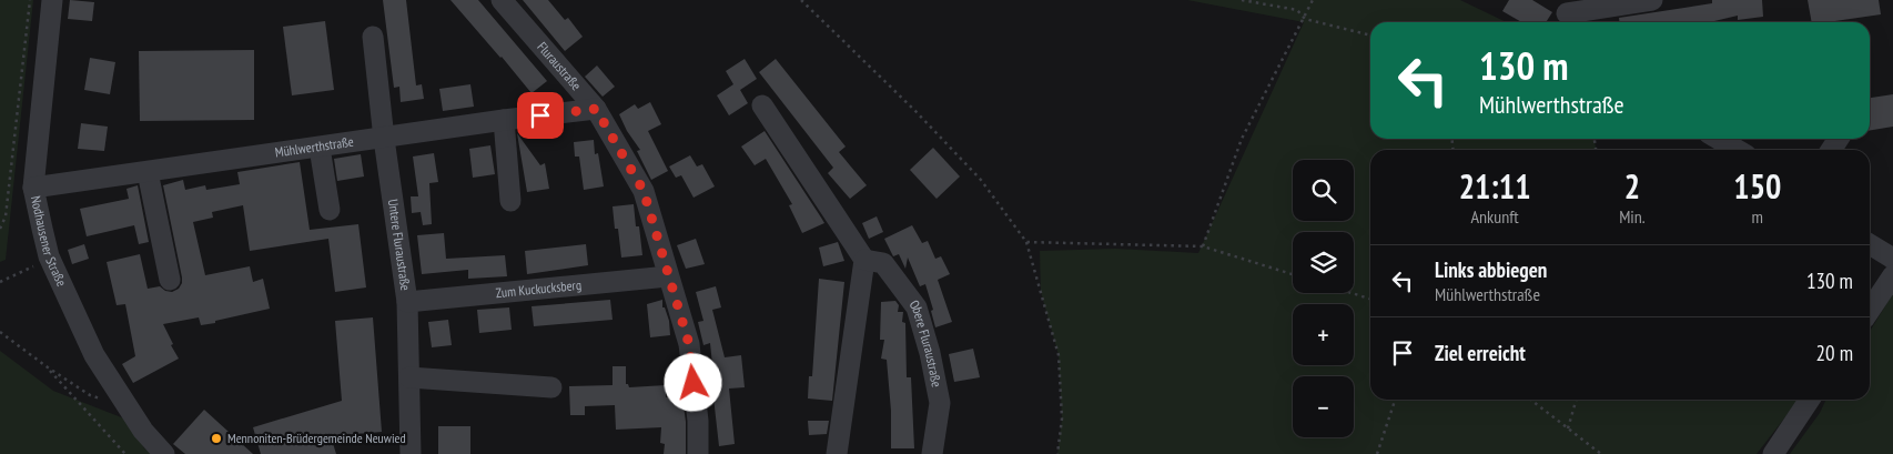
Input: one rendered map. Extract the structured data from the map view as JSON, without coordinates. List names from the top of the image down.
{
  "streets": {
    "street": [
      "Fluraustraße",
      "Mühlwerthstraße",
      "Nodhausener Straße",
      "Untere Fluraustraße",
      "Zum Kuckucksberg",
      "Obere Fluraustraße"
    ]
  },
  "crossings": [
    ["Fluraustraße", "Mühlwerthstraße"],
    ["Fluraustraße", "Zum Kuckucksberg"],
    ["Mühlwerthstraße", "Nodhausener Straße"],
    ["Mühlwerthstraße", "Untere Fluraustraße"],
    ["Untere Fluraustraße", "Zum Kuckucksberg"]
  ],
  "places": ["Mennoniten-Brüdergemeinde Neuwied"],
  "page": {
    "turn": ["130 m", "Mühlwerthstraße"],
    "eta": [
      "21:11",
      "Ankunft",
      "2",
      "Min.",
      "150",
      "m"
    ],
    "map_buttons": ["+", "−"],
    "list": [
      {
        "name": "Links abbiegen",
        "note": "Mühlwerthstraße",
        "value": "130 m"
      },
      {
        "name": "Ziel erreicht",
        "value": "20 m"
      }
    ]
  }
}
